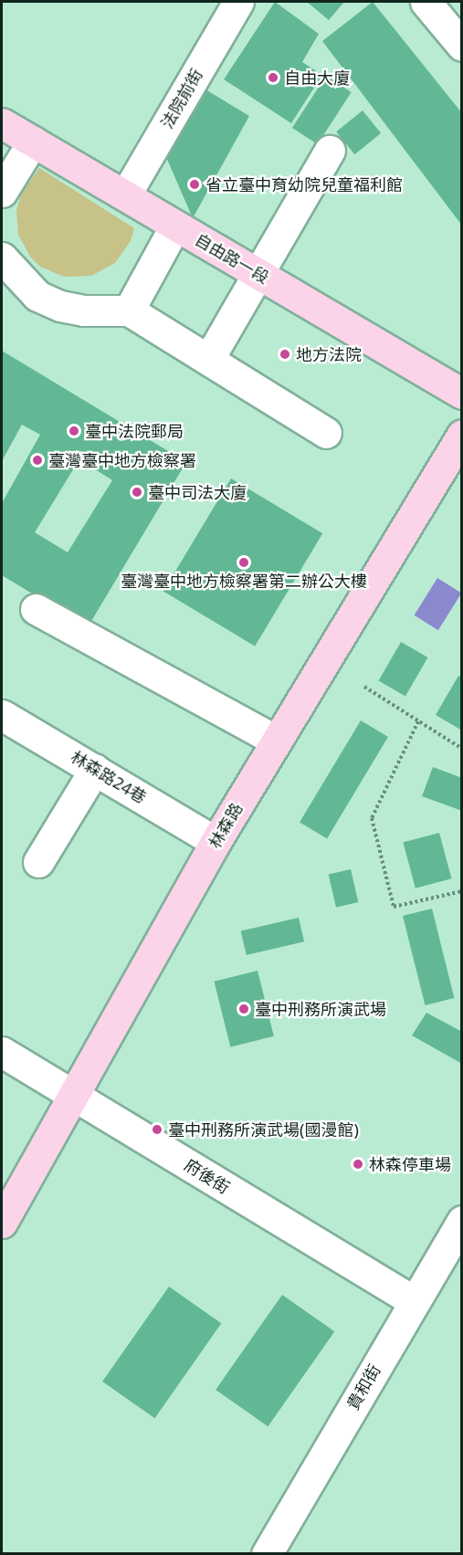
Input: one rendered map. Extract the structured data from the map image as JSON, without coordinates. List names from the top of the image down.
{
  "streets": {
    "main road": ["自由路一段", "林森路"],
    "street": [
      "法院前街",
      "林森路24巷",
      "府後街",
      "貴和街"
    ]
  },
  "crossings": [
    ["法院前街", "自由路一段"],
    ["林森路24巷", "林森路"],
    ["林森路", "府後街"],
    ["府後街", "貴和街"]
  ],
  "places": [
    "自由大廈",
    "省立臺中育幼院兒童福利館",
    "地方法院",
    "臺中法院郵局",
    "臺灣臺中地方檢察署",
    "臺中司法大廈",
    "臺灣臺中地方檢察署第二辦公大樓",
    "臺中刑務所演武場",
    "臺中刑務所演武場(國漫館)",
    "林森停車場"
  ]
}
